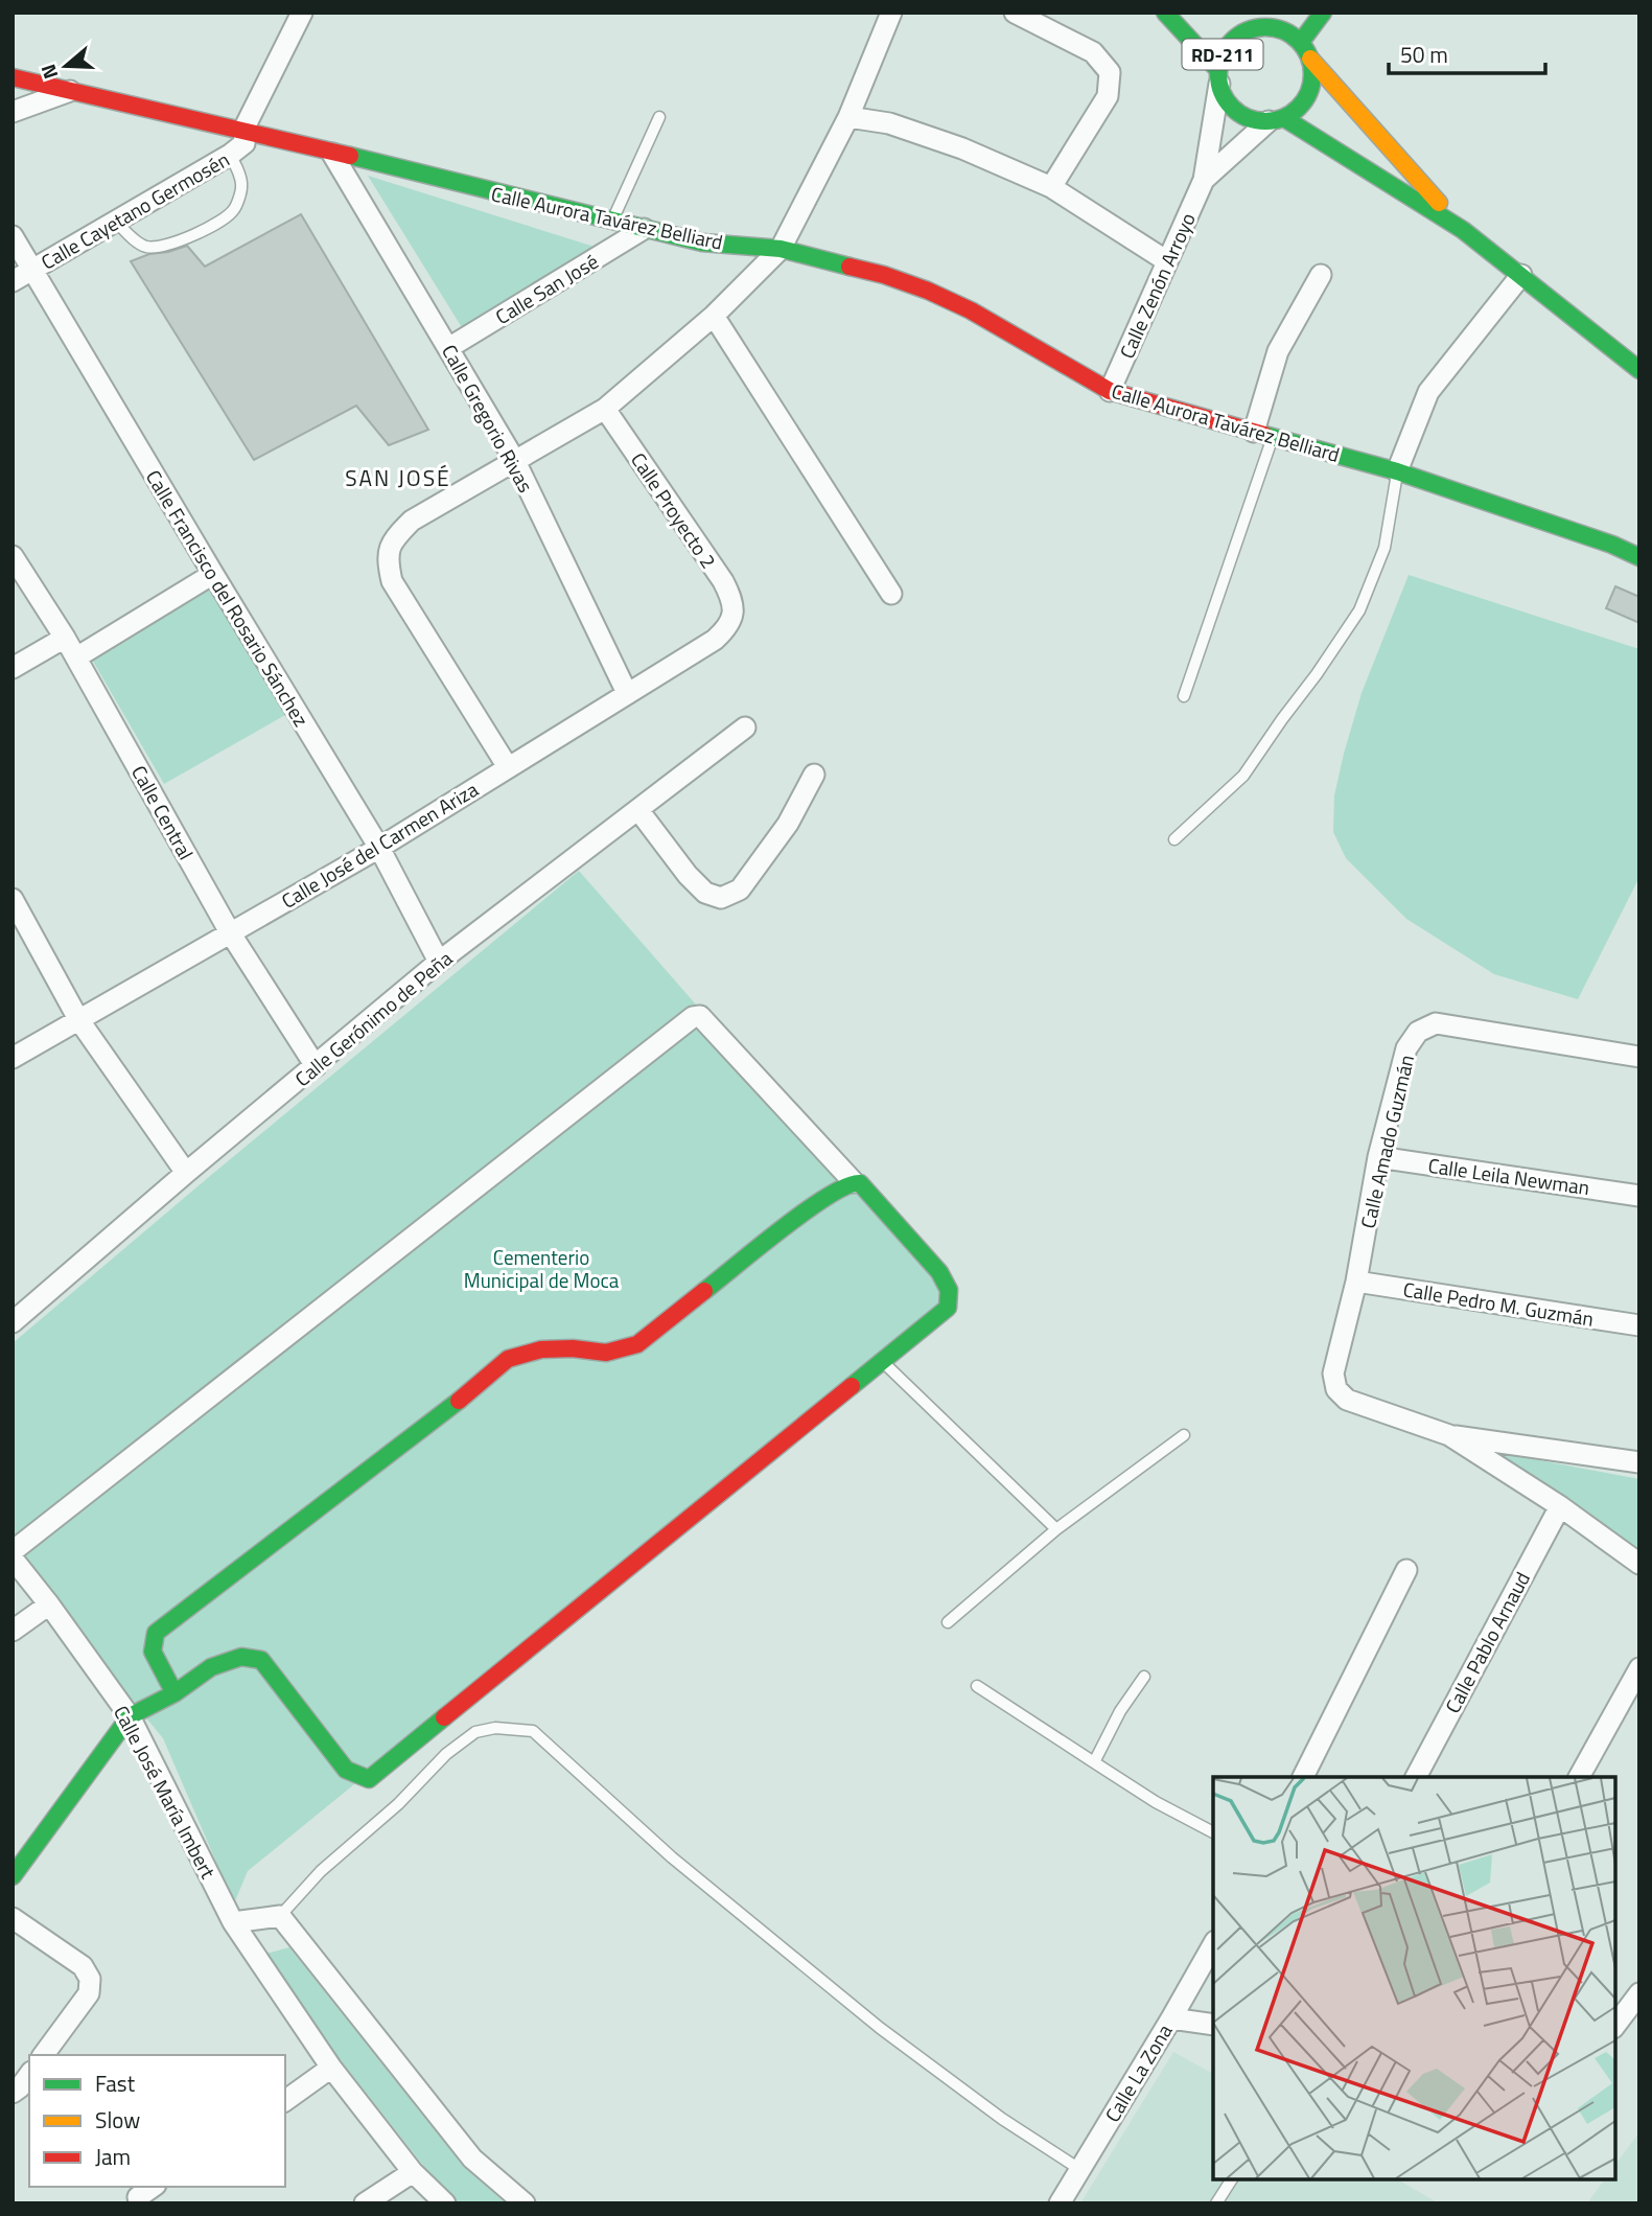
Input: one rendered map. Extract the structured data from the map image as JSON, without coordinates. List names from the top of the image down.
{
  "streets": {
    "street": [
      "RD-211",
      "Calle Cayetano Germosén",
      "Calle Aurora Tavárez Belliard",
      "Calle Zenón Arroyo",
      "Calle San José",
      "Calle Gregorio Rivas",
      "Calle Proyecto 2",
      "Calle Francisco del Rosario Sánchez",
      "Calle Central",
      "Calle José del Carmen Ariza",
      "Calle Gerónimo de Peña",
      "Calle Amado Guzmán",
      "Calle Leila Newman",
      "Calle Pedro M. Guzmán",
      "Calle Pablo Arnaud",
      "Calle José María Imbert",
      "Calle La Zona"
    ]
  },
  "crossings": [
    ["RD-211", "Calle Zenón Arroyo"],
    ["Calle Cayetano Germosén", "Calle Aurora Tavárez Belliard"],
    ["Calle Cayetano Germosén", "Calle Francisco del Rosario Sánchez"],
    ["Calle Aurora Tavárez Belliard", "Calle Zenón Arroyo"],
    ["Calle Aurora Tavárez Belliard", "Calle San José"],
    ["Calle Aurora Tavárez Belliard", "Calle Gregorio Rivas"],
    ["Calle San José", "Calle Gregorio Rivas"],
    ["Calle Gregorio Rivas", "Calle José del Carmen Ariza"],
    ["Calle Proyecto 2", "Calle José del Carmen Ariza"],
    ["Calle Francisco del Rosario Sánchez", "Calle José del Carmen Ariza"],
    ["Calle Francisco del Rosario Sánchez", "Calle Gerónimo de Peña"],
    ["Calle Central", "Calle José del Carmen Ariza"],
    ["Calle Central", "Calle Gerónimo de Peña"],
    ["Calle Amado Guzmán", "Calle Leila Newman"],
    ["Calle Amado Guzmán", "Calle Pedro M. Guzmán"]
  ],
  "districts": ["SAN JOSÉ"],
  "parks": ["Cementerio Municipal de Moca"],
  "legend": ["Fast", "Slow", "Jam"],
  "scale_bar": "50 m",
  "north": "left"
}
